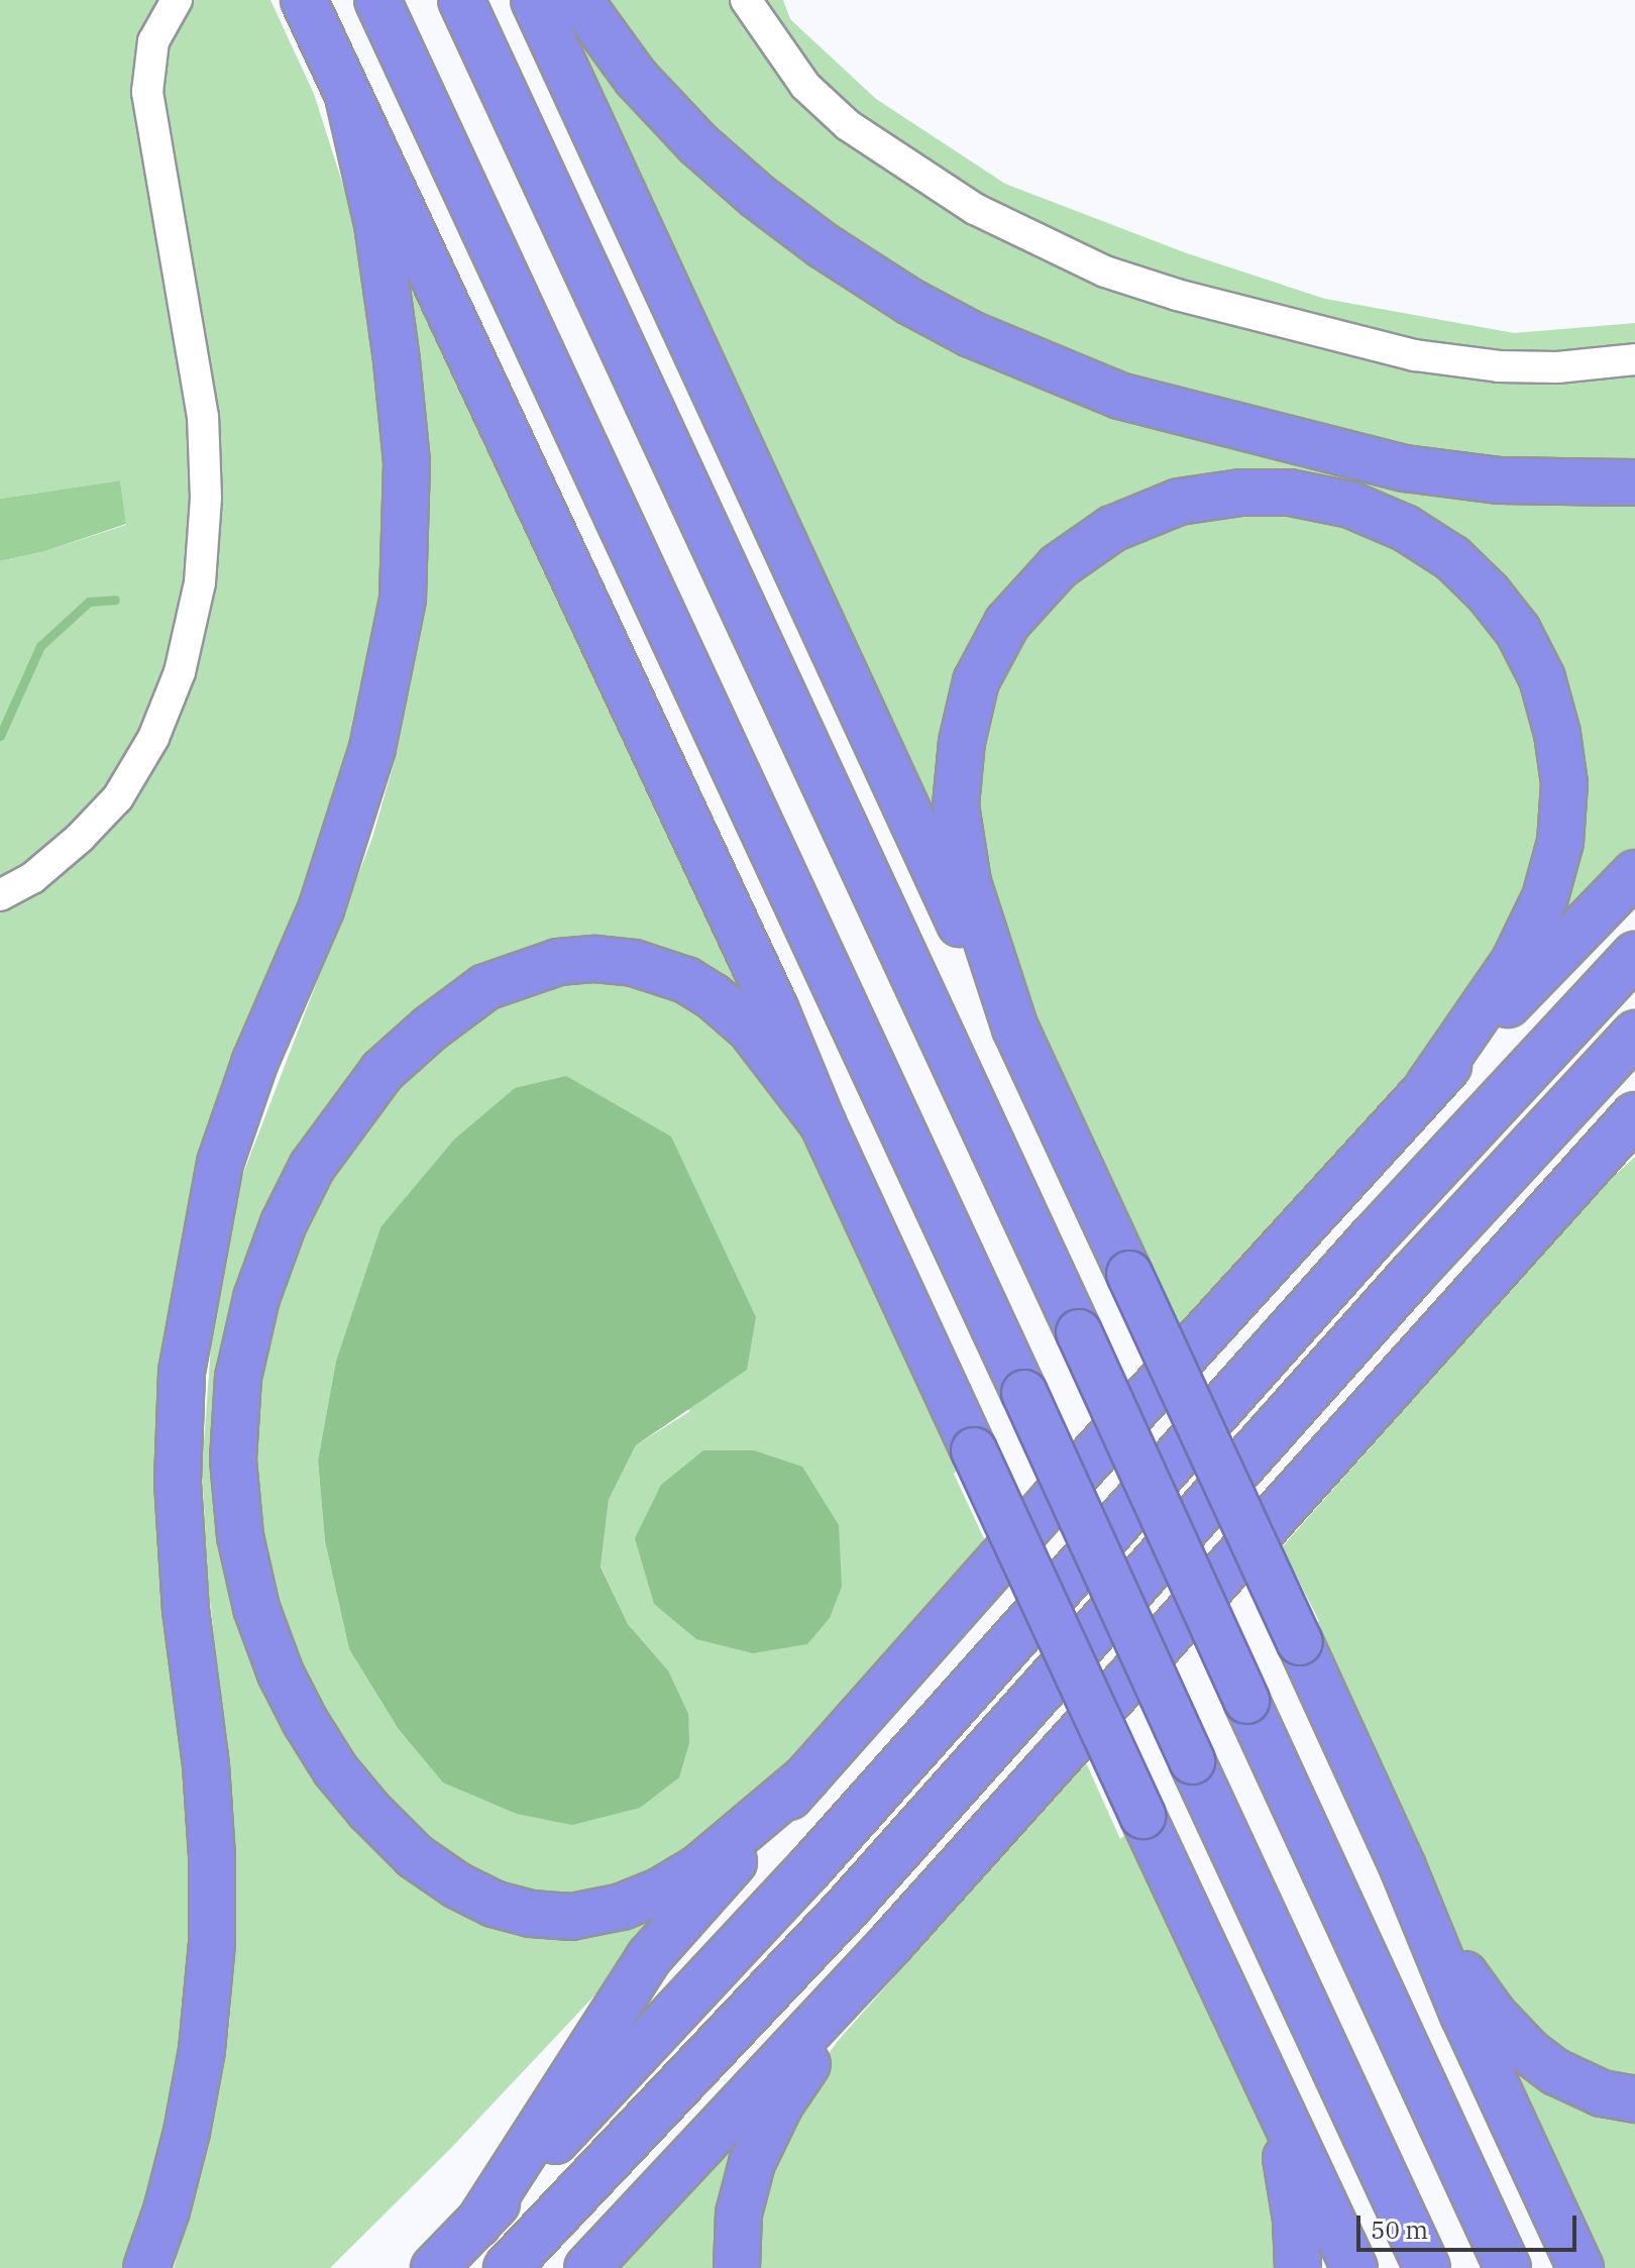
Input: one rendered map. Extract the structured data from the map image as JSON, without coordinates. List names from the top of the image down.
{
  "scale_bar": "50 m"
}
